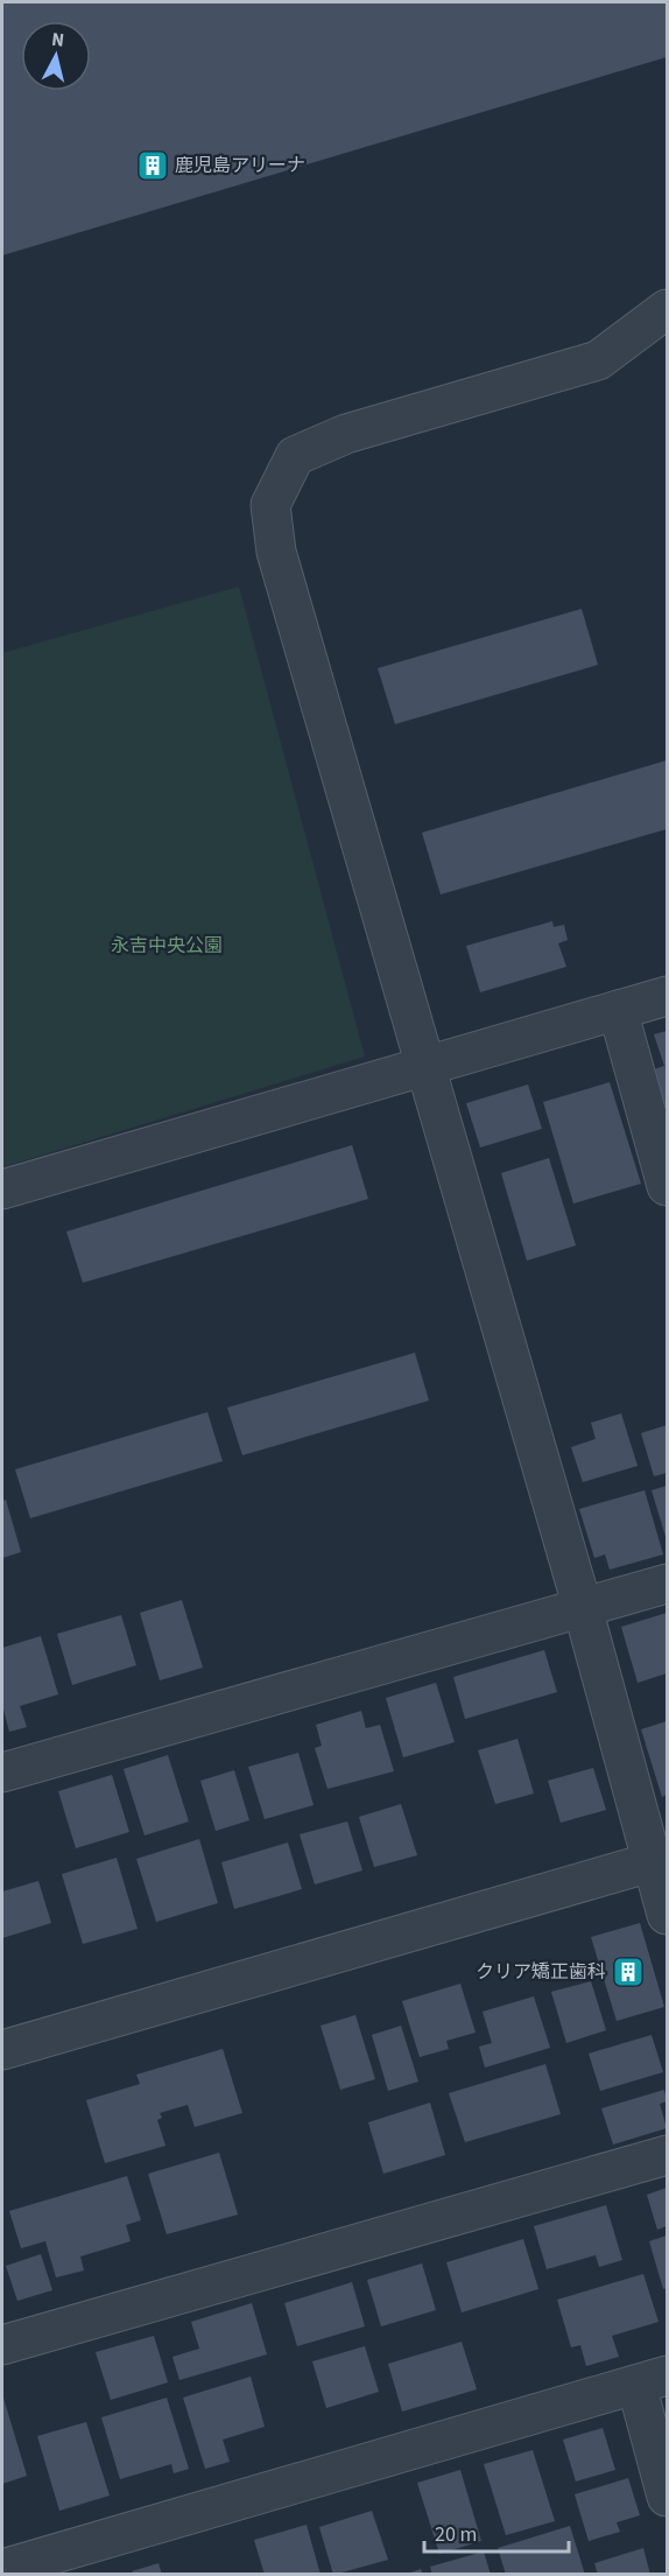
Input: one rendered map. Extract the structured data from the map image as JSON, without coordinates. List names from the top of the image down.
{
  "parks": ["永吉中央公園"],
  "places": {
    "building": ["鹿児島アリーナ", "クリア矯正歯科"]
  },
  "scale_bar": "20 m",
  "north": "top"
}
